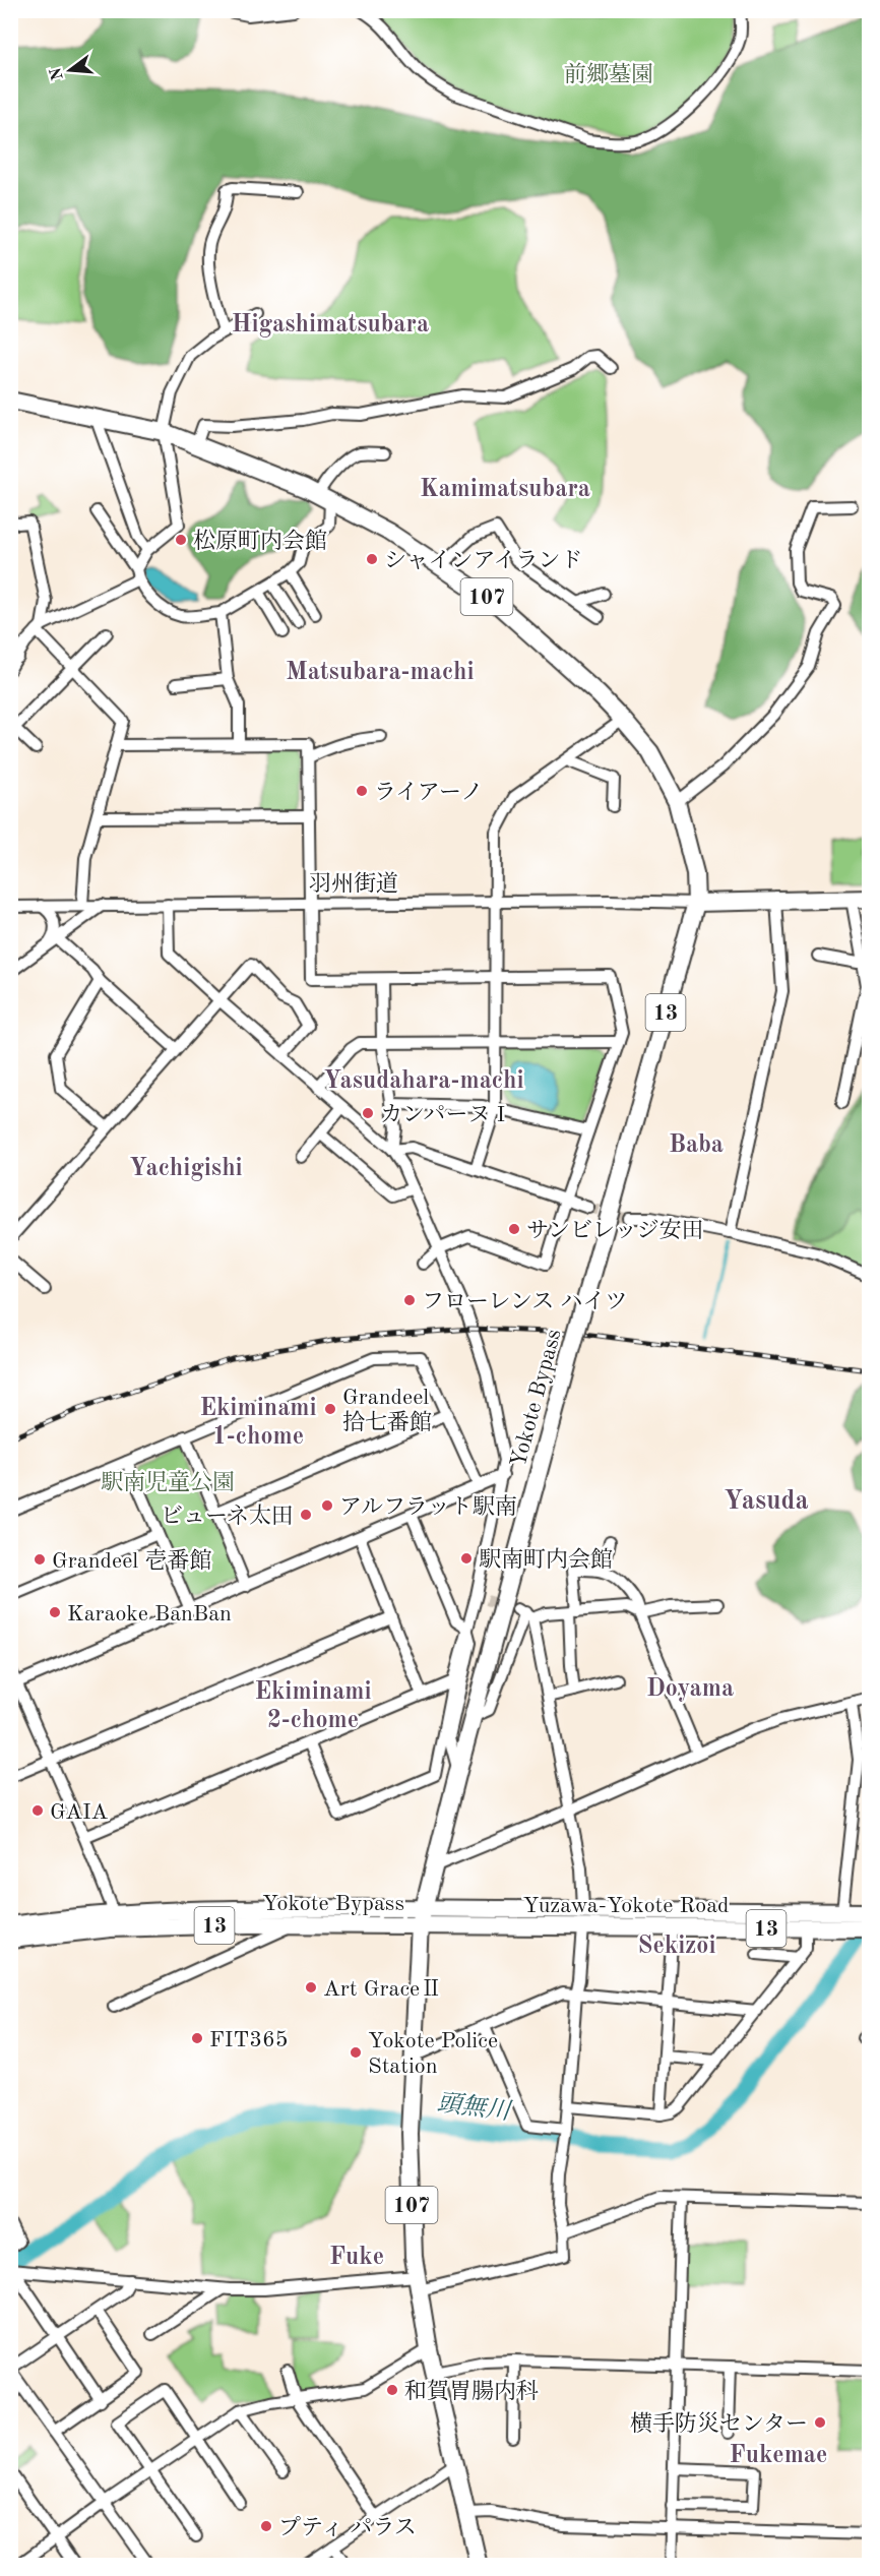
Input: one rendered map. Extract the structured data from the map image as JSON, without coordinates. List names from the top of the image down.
{
  "streets": {
    "highway": [
      "107",
      "13",
      "Yokote Bypass",
      "Yuzawa-Yokote Road"
    ],
    "street": ["羽州街道"]
  },
  "crossings": [
    ["107", "羽州街道"],
    ["107", "Yokote Bypass"],
    ["107", "Yuzawa-Yokote Road"],
    ["羽州街道", "Yokote Bypass"],
    ["Yokote Bypass", "Yuzawa-Yokote Road"]
  ],
  "districts": [
    "Higashimatsubara",
    "Kamimatsubara",
    "Matsubara-machi",
    "Yasudahara-machi",
    "Baba",
    "Yachigishi",
    "Ekiminami 1-chome",
    "Yasuda",
    "Doyama",
    "Ekiminami 2-chome",
    "Sekizoi",
    "Fuke",
    "Fukemae"
  ],
  "water": ["頭無川"],
  "parks": ["前郷墓園", "駅南児童公園"],
  "places": [
    "松原町内会館",
    "シャインアイランド",
    "ライアーノ",
    "カンパーヌ I",
    "サンビレッジ安田",
    "フローレンス ハイツ",
    "Grandeel 拾七番館",
    "アルフラット駅南",
    "ビューネ太田",
    "駅南町内会館",
    "Grandeel 壱番館",
    "Karaoke BanBan",
    "GAIA",
    "Art GraceⅡ",
    "FIT365",
    "Yokote Police Station",
    "和賀胃腸内科",
    "横手防災センター",
    "プティ パラス"
  ],
  "north": "left"
}
